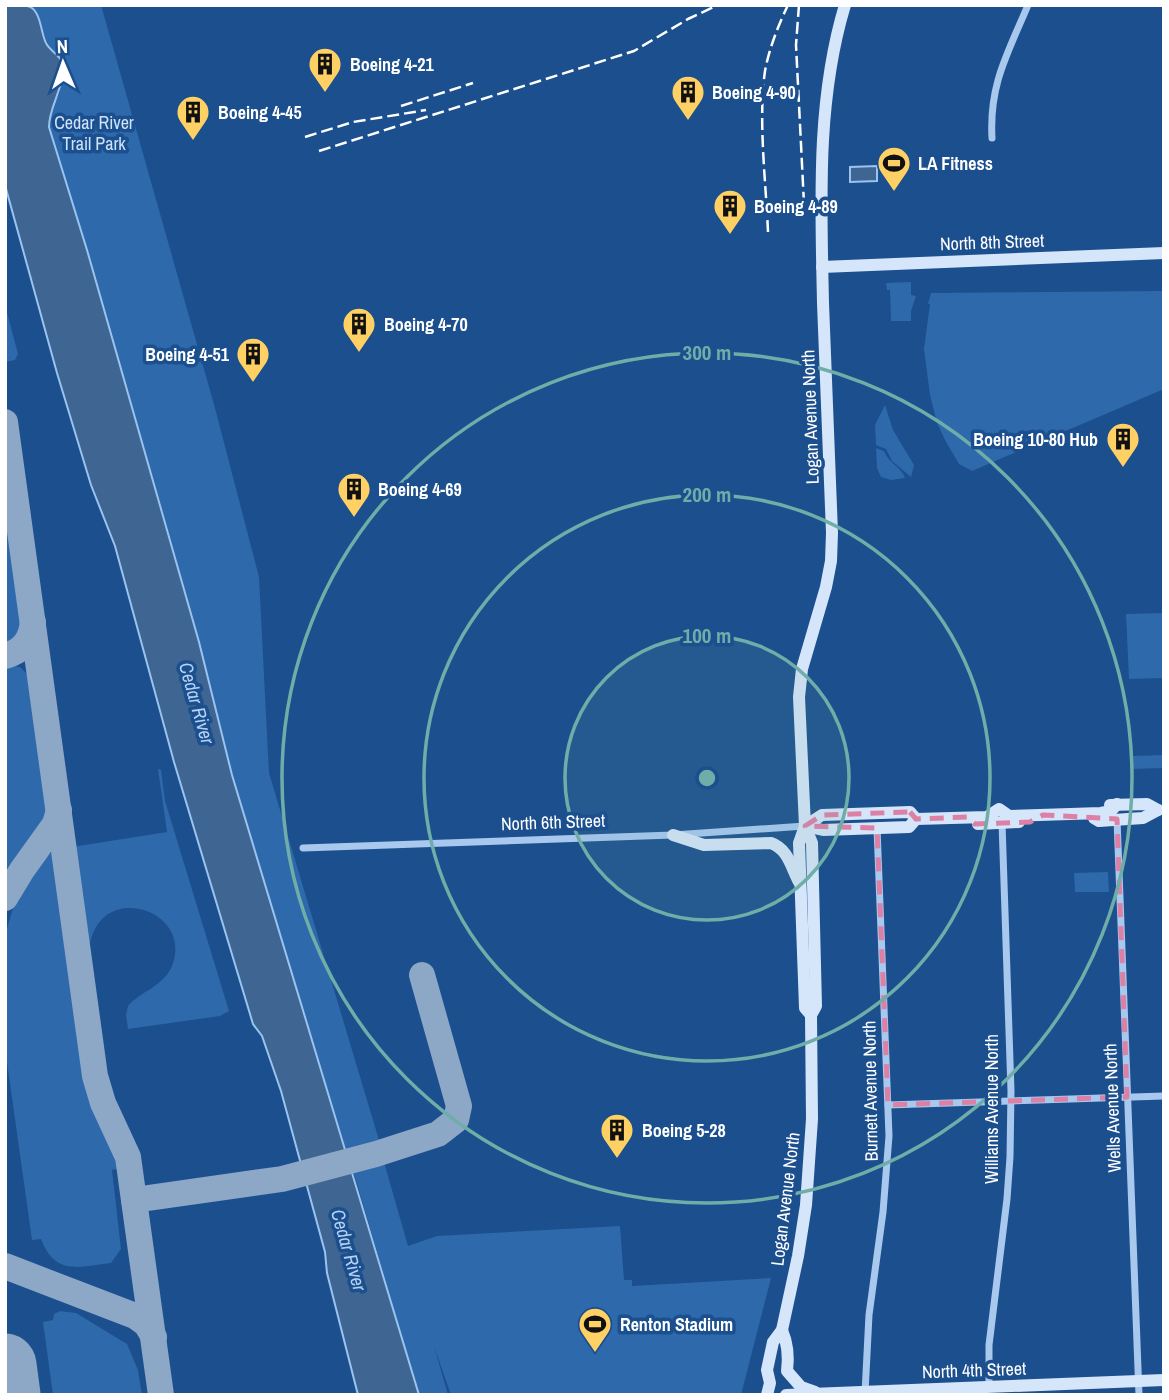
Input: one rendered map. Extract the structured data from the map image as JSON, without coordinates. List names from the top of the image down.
{
  "streets": {
    "main road": [
      "North 8th Street",
      "Logan Avenue North",
      "North 6th Street",
      "North 4th Street"
    ],
    "street": ["Burnett Avenue North", "Wells Avenue North", "Williams Avenue North"]
  },
  "crossings": [
    ["North 8th Street", "Logan Avenue North"],
    ["Logan Avenue North", "North 6th Street"],
    ["North 6th Street", "Burnett Avenue North"],
    ["North 6th Street", "Wells Avenue North"],
    ["North 6th Street", "Williams Avenue North"],
    ["Burnett Avenue North", "North 4th Street"],
    ["Wells Avenue North", "North 4th Street"],
    ["Williams Avenue North", "North 4th Street"]
  ],
  "water": ["Cedar River"],
  "parks": ["Cedar River Trail Park"],
  "places": {
    "building": [
      "Boeing 4-21",
      "Boeing 4-90",
      "Boeing 4-45",
      "Boeing 4-89",
      "Boeing 4-70",
      "Boeing 4-51",
      "Boeing 10-80 Hub",
      "Boeing 4-69",
      "Boeing 5-28"
    ],
    "sports": ["LA Fitness", "Renton Stadium"]
  },
  "north": "top",
  "rings": ["300 m", "200 m", "100 m"]
}
